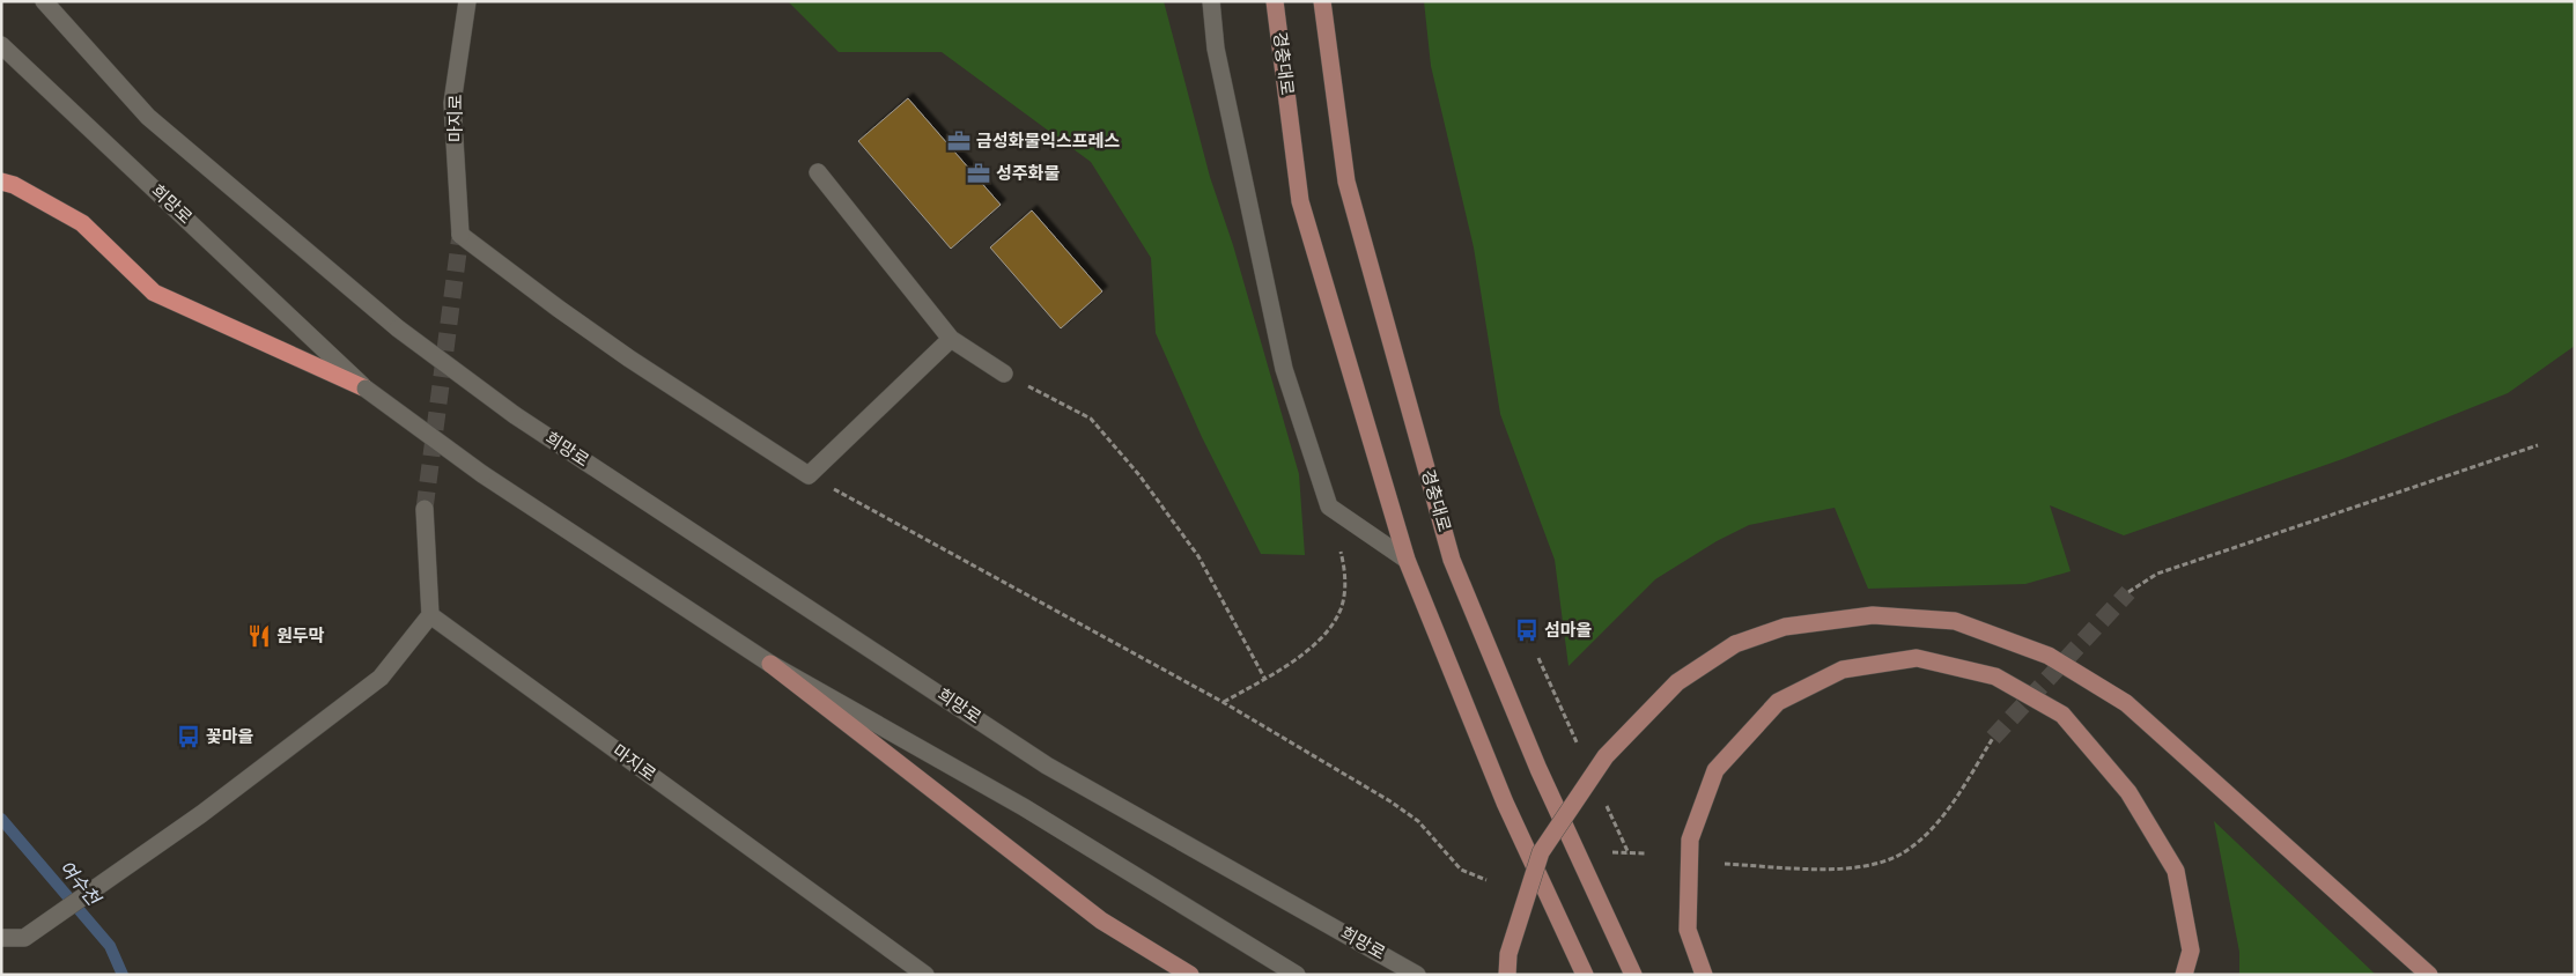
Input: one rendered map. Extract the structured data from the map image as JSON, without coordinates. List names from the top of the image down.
{
  "streets": {
    "main road": ["경충대로", "마지로", "희망로"]
  },
  "water": ["여수천"],
  "places": {
    "office": ["금성화물익스프레스", "성주화물"],
    "bus stop": ["섬마을", "꽃마을"],
    "restaurant": ["원두막"]
  }
}
